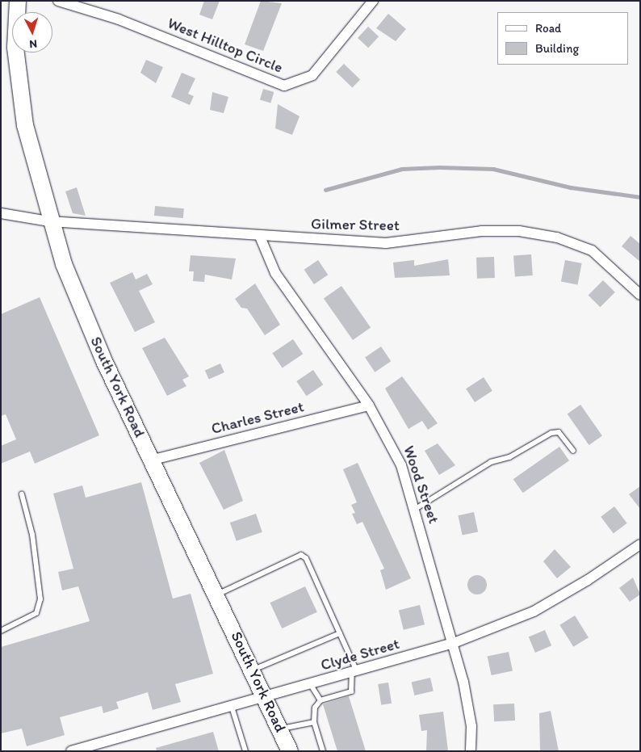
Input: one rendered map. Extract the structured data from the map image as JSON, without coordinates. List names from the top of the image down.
{
  "streets": {
    "main road": ["South York Road"],
    "street": [
      "West Hilltop Circle",
      "Gilmer Street",
      "Charles Street",
      "Wood Street",
      "Clyde Street"
    ]
  },
  "crossings": [
    ["Gilmer Street", "South York Road"],
    ["Gilmer Street", "Wood Street"],
    ["South York Road", "Charles Street"],
    ["South York Road", "Clyde Street"],
    ["Charles Street", "Wood Street"],
    ["Wood Street", "Clyde Street"]
  ],
  "legend": ["Road", "Building"],
  "north": "bottom"
}
